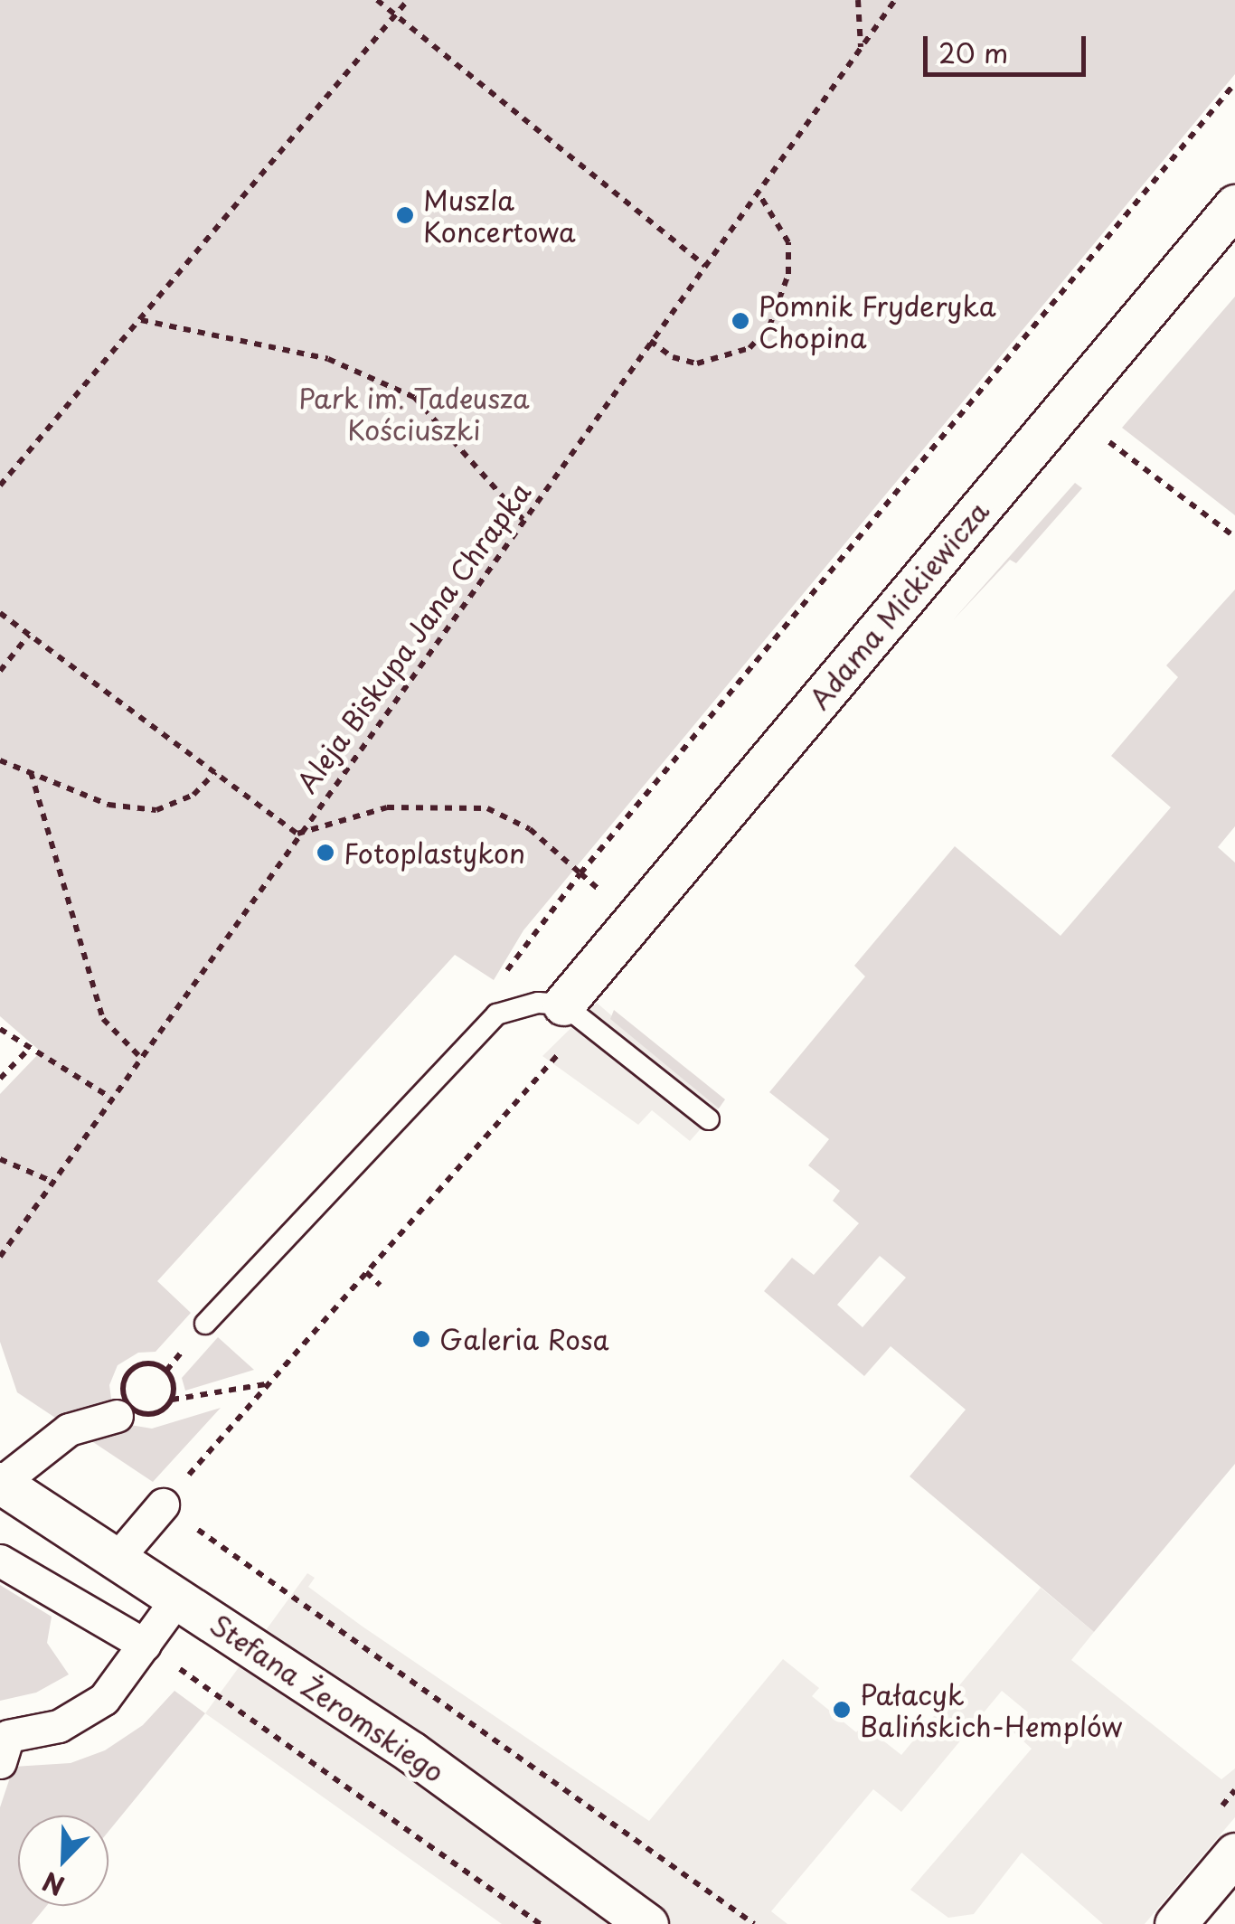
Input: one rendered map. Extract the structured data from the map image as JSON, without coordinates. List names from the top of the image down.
{
  "streets": {
    "street": ["Adama Mickiewicza", "Stefana Żeromskiego"],
    "path": ["Aleja Biskupa Jana Chrapka"]
  },
  "parks": ["Park im. Tadeusza Kościuszki"],
  "places": [
    "Muszla Koncertowa",
    "Pomnik Fryderyka Chopina",
    "Fotoplastykon",
    "Galeria Rosa",
    "Pałacyk Balińskich-Hemplów"
  ],
  "scale_bar": "20 m",
  "north": "bottom left"
}
